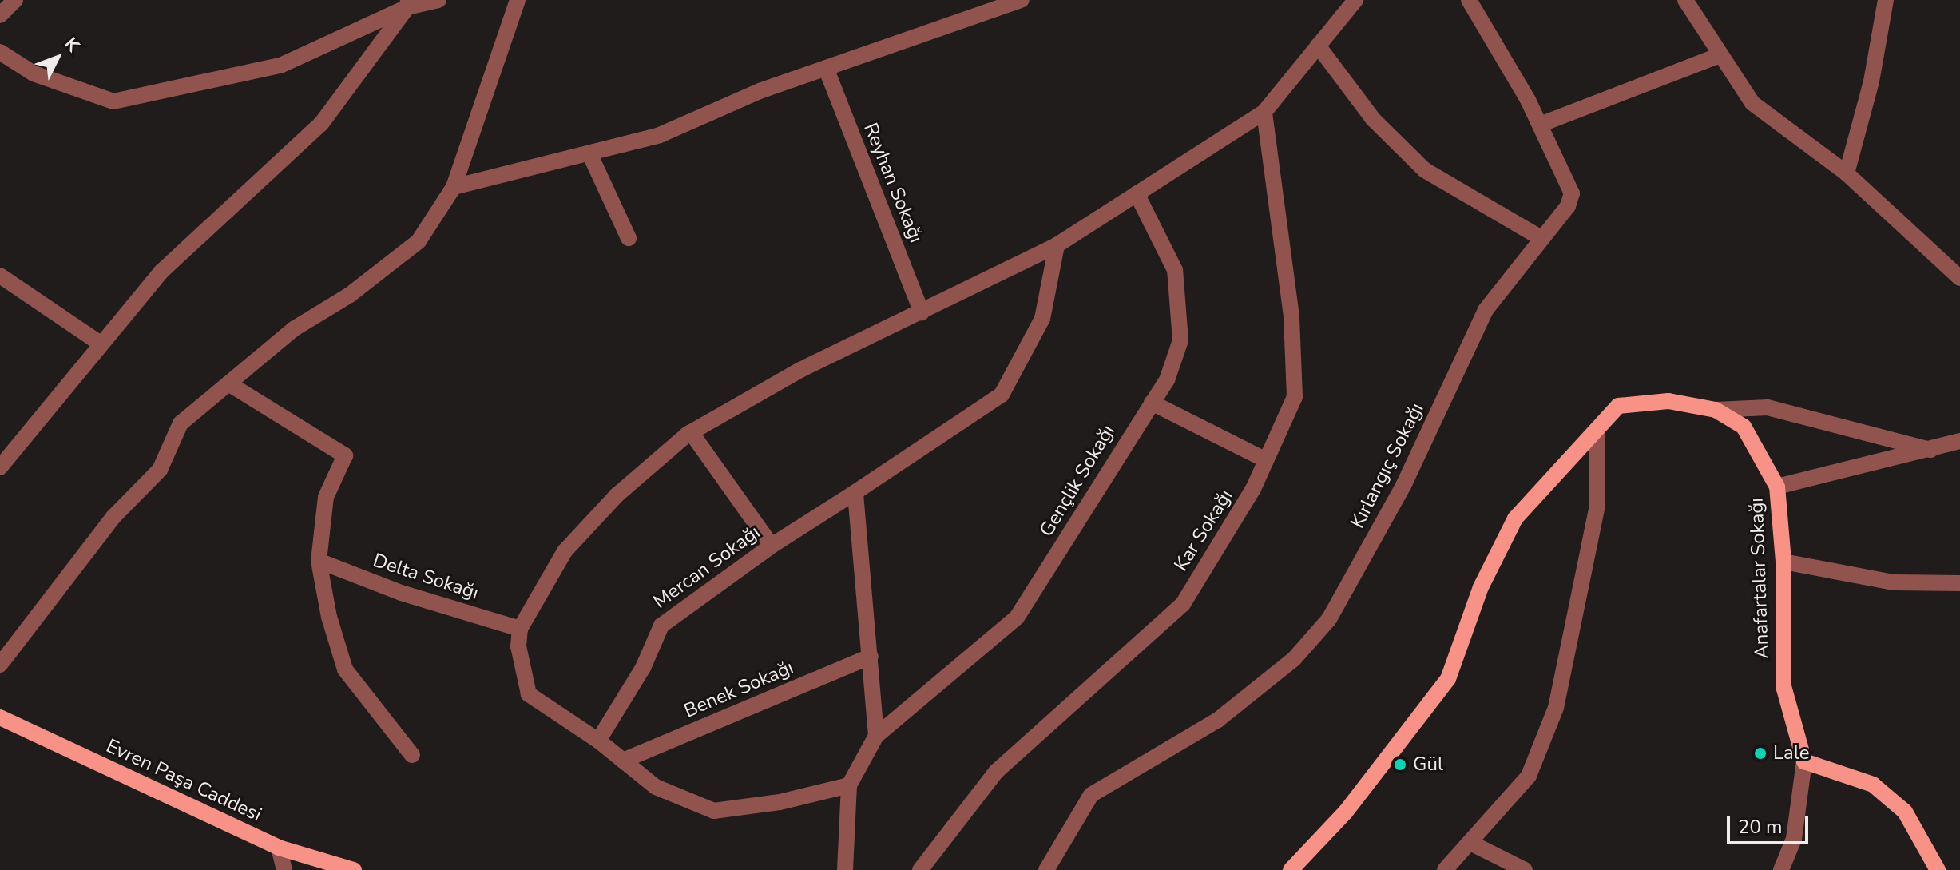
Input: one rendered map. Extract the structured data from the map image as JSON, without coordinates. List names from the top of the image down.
{
  "streets": {
    "main road": ["Anafartalar Sokağı", "Evren Paşa Caddesi"],
    "street": [
      "Reyhan Sokağı",
      "Kırlangıç Sokağı",
      "Gençlik Sokağı",
      "Kar Sokağı",
      "Mercan Sokağı",
      "Delta Sokağı",
      "Benek Sokağı"
    ]
  },
  "places": ["Lale", "Gül"],
  "scale_bar": "20 m",
  "north": "top right"
}
